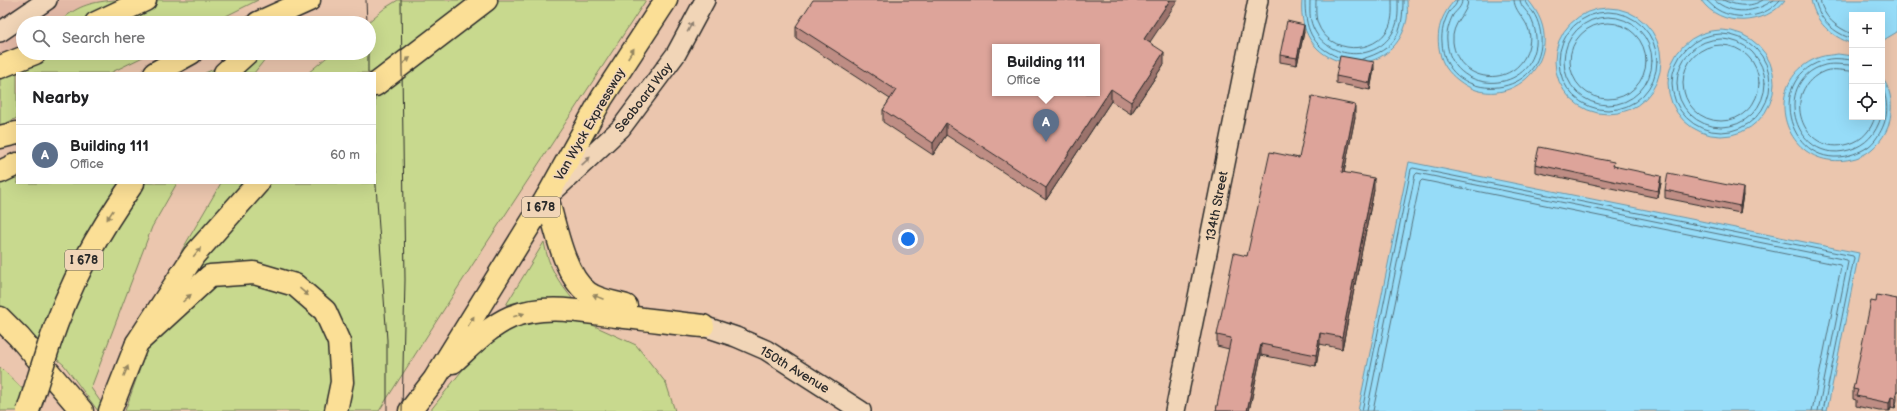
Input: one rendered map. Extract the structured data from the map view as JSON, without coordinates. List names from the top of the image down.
{
  "streets": {
    "highway": ["Van Wyck Expressway", "I 678"],
    "street": ["Seaboard Way", "134th Street", "150th Avenue"]
  },
  "crossings": [
    ["Seaboard Way", "Van Wyck Expressway"]
  ],
  "one_way": ["Seaboard Way", "Van Wyck Expressway"],
  "page": {
    "map_buttons": ["+", "−"],
    "search": "Search here",
    "popup": ["Building 111", "Office"],
    "heading": "Nearby",
    "pins": "A",
    "list": [
      {
        "mark": "A",
        "name": "Building 111",
        "note": "Office",
        "value": "60 m"
      }
    ]
  }
}
